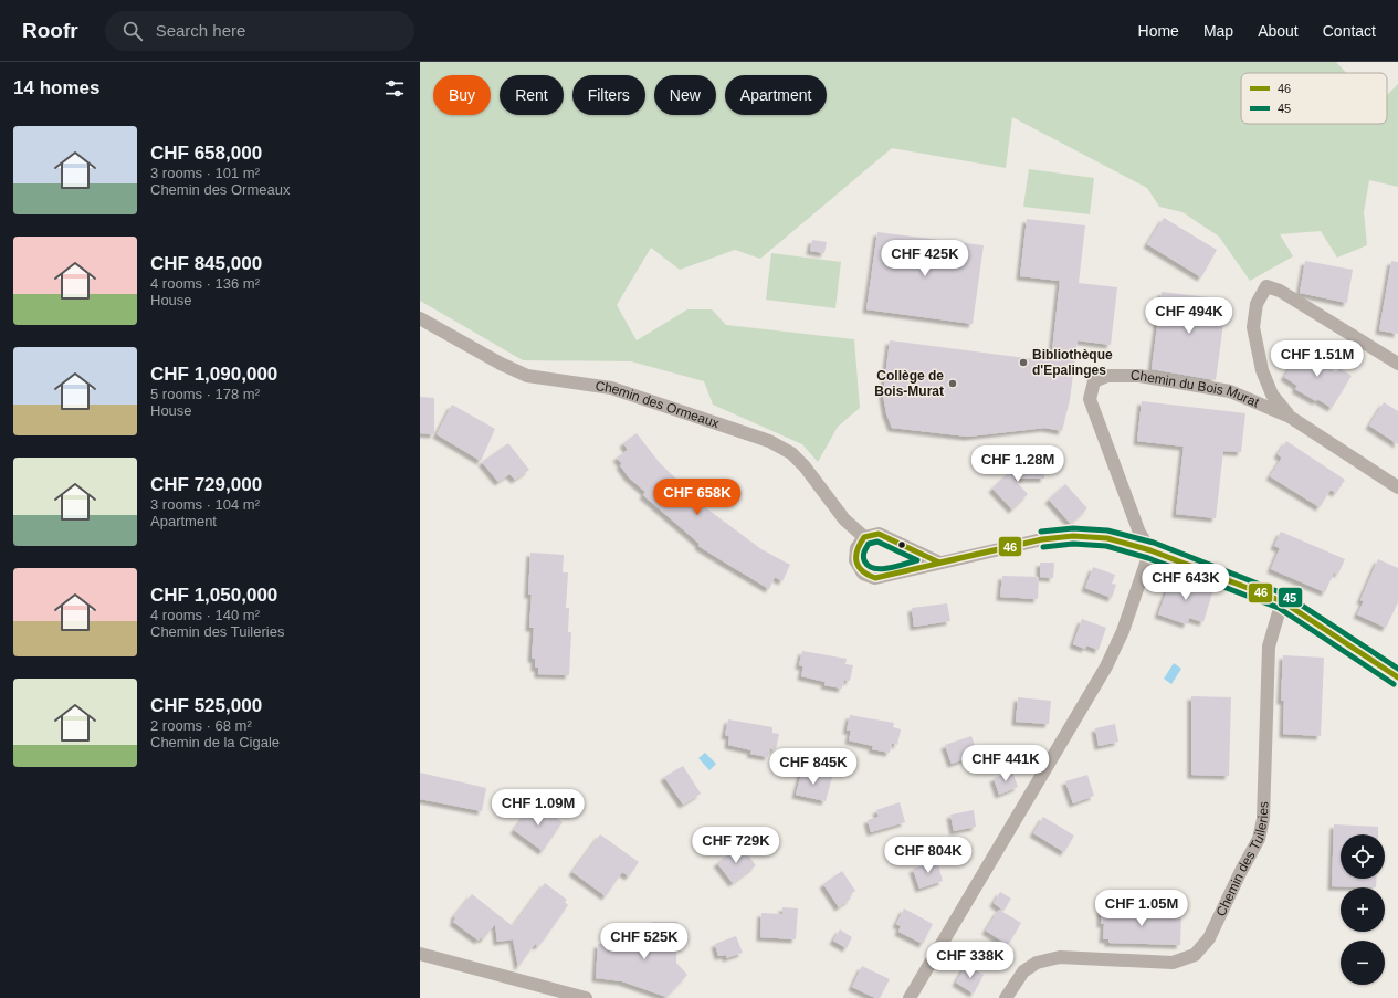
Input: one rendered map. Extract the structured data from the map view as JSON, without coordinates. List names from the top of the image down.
{
  "streets": {
    "street": ["Chemin du Bois Murat", "Chemin des Ormeaux", "Chemin des Tuileries"]
  },
  "places": ["Bibliothèque d'Epalinges", "Collège de Bois-Murat"],
  "lines": ["transit line 45", "transit line 46"],
  "legend": ["46", "45"],
  "page": {
    "header": "Roofr",
    "search": "Search here",
    "nav": [
      "Home",
      "Map",
      "About",
      "Contact"
    ],
    "heading": "14 homes",
    "chip": [
      "Buy",
      "Rent",
      "Filters",
      "New",
      "Apartment"
    ],
    "list": [
      {
        "name": "CHF 658,000",
        "note": "3 rooms · 101 m² · Chemin des Ormeaux"
      },
      {
        "name": "CHF 845,000",
        "note": "4 rooms · 136 m² · House"
      },
      {
        "name": "CHF 1,090,000",
        "note": "5 rooms · 178 m² · House"
      },
      {
        "name": "CHF 729,000",
        "note": "3 rooms · 104 m² · Apartment"
      },
      {
        "name": "CHF 1,050,000",
        "note": "4 rooms · 140 m² · Chemin des Tuileries"
      },
      {
        "name": "CHF 525,000",
        "note": "2 rooms · 68 m² · Chemin de la Cigale"
      }
    ],
    "price": [
      "CHF 425K",
      "CHF 494K",
      "CHF 1.51M",
      "CHF 1.28M",
      "CHF 658K",
      "CHF 643K",
      "CHF 441K",
      "CHF 845K",
      "CHF 1.09M",
      "CHF 729K",
      "CHF 804K",
      "CHF 1.05M",
      "CHF 525K",
      "CHF 338K"
    ],
    "map_buttons": ["+", "−"]
  }
}
